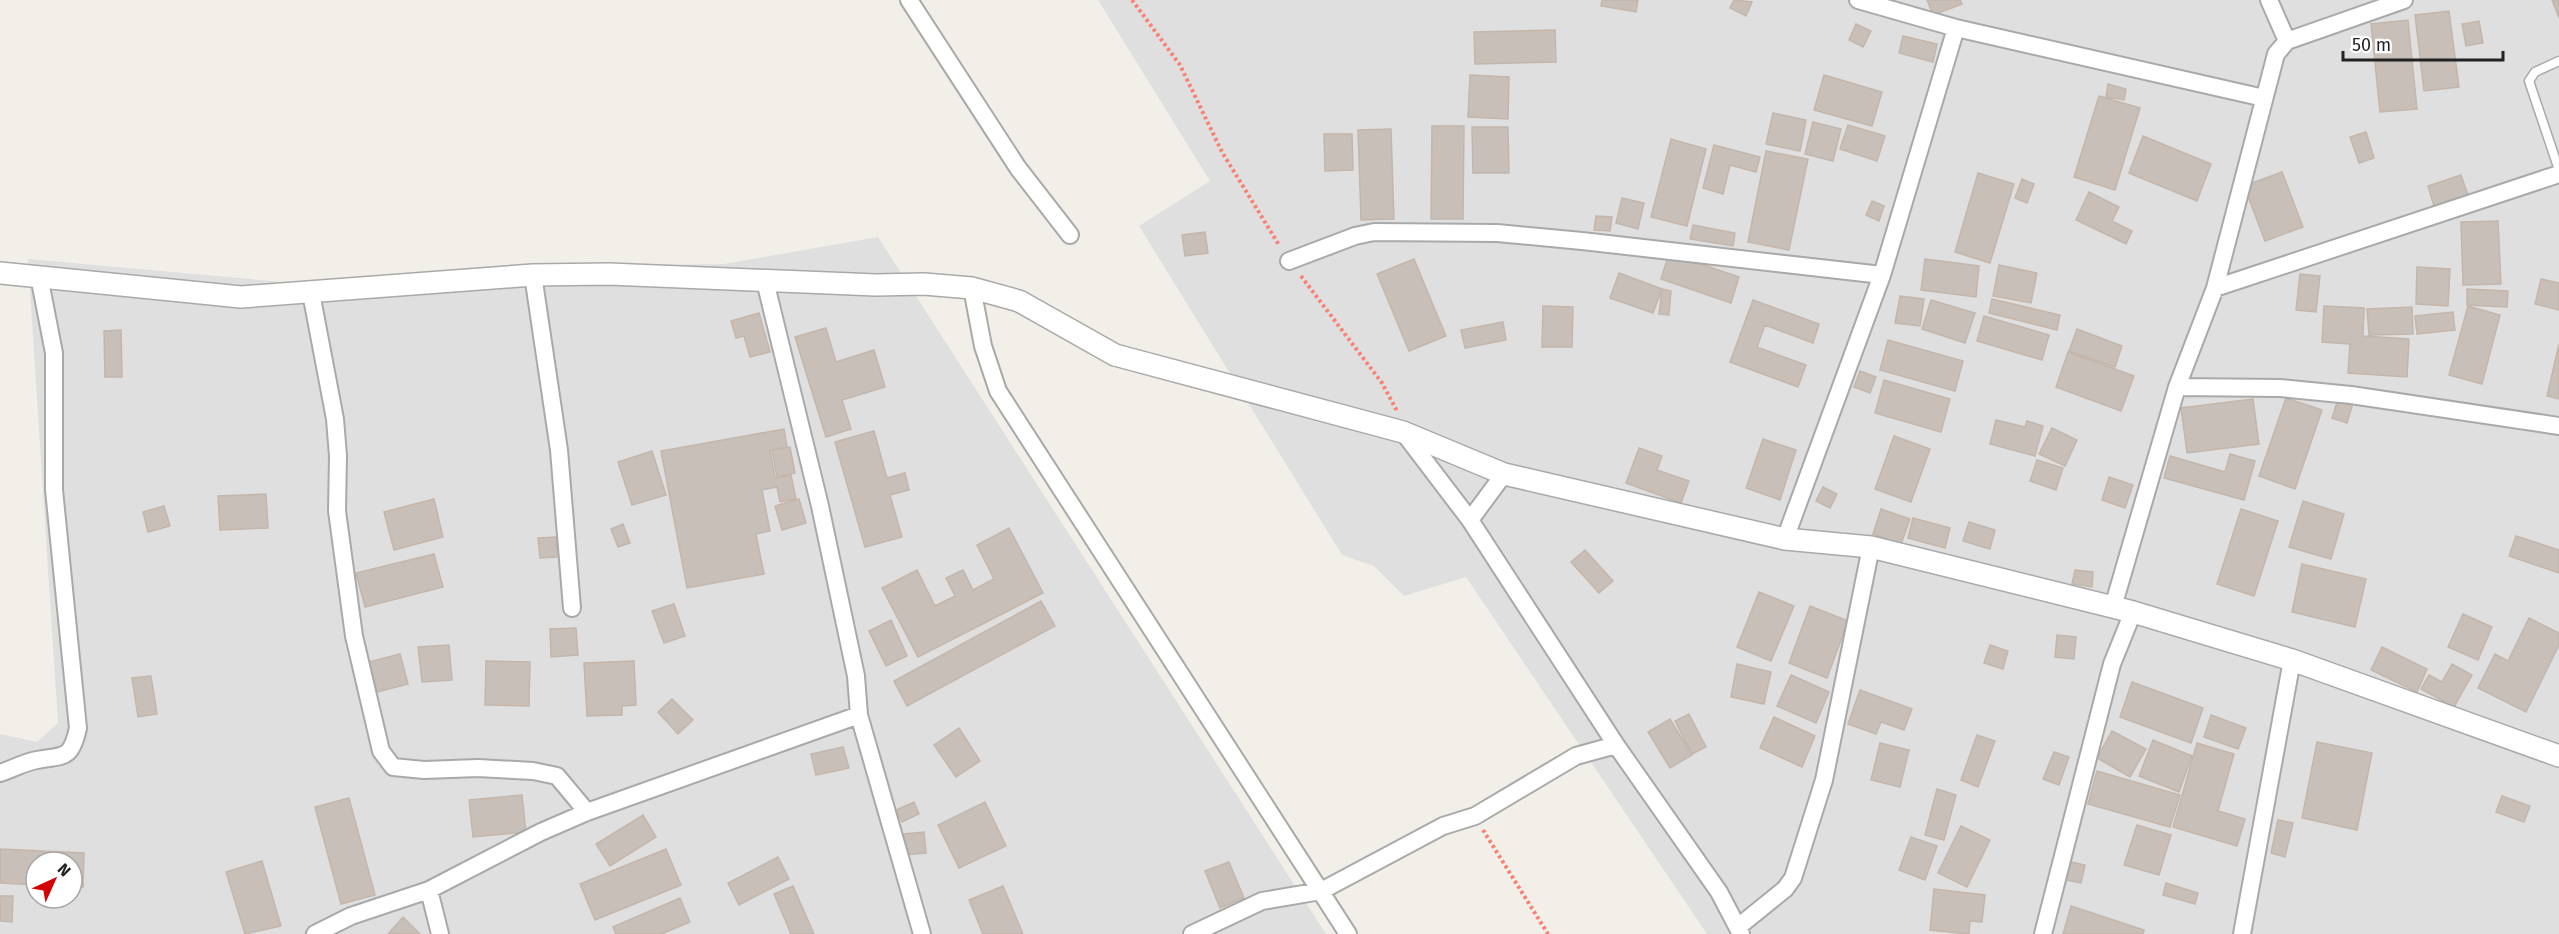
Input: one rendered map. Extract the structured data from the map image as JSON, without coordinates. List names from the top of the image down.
{
  "scale_bar": "50 m",
  "north": "top right"
}
